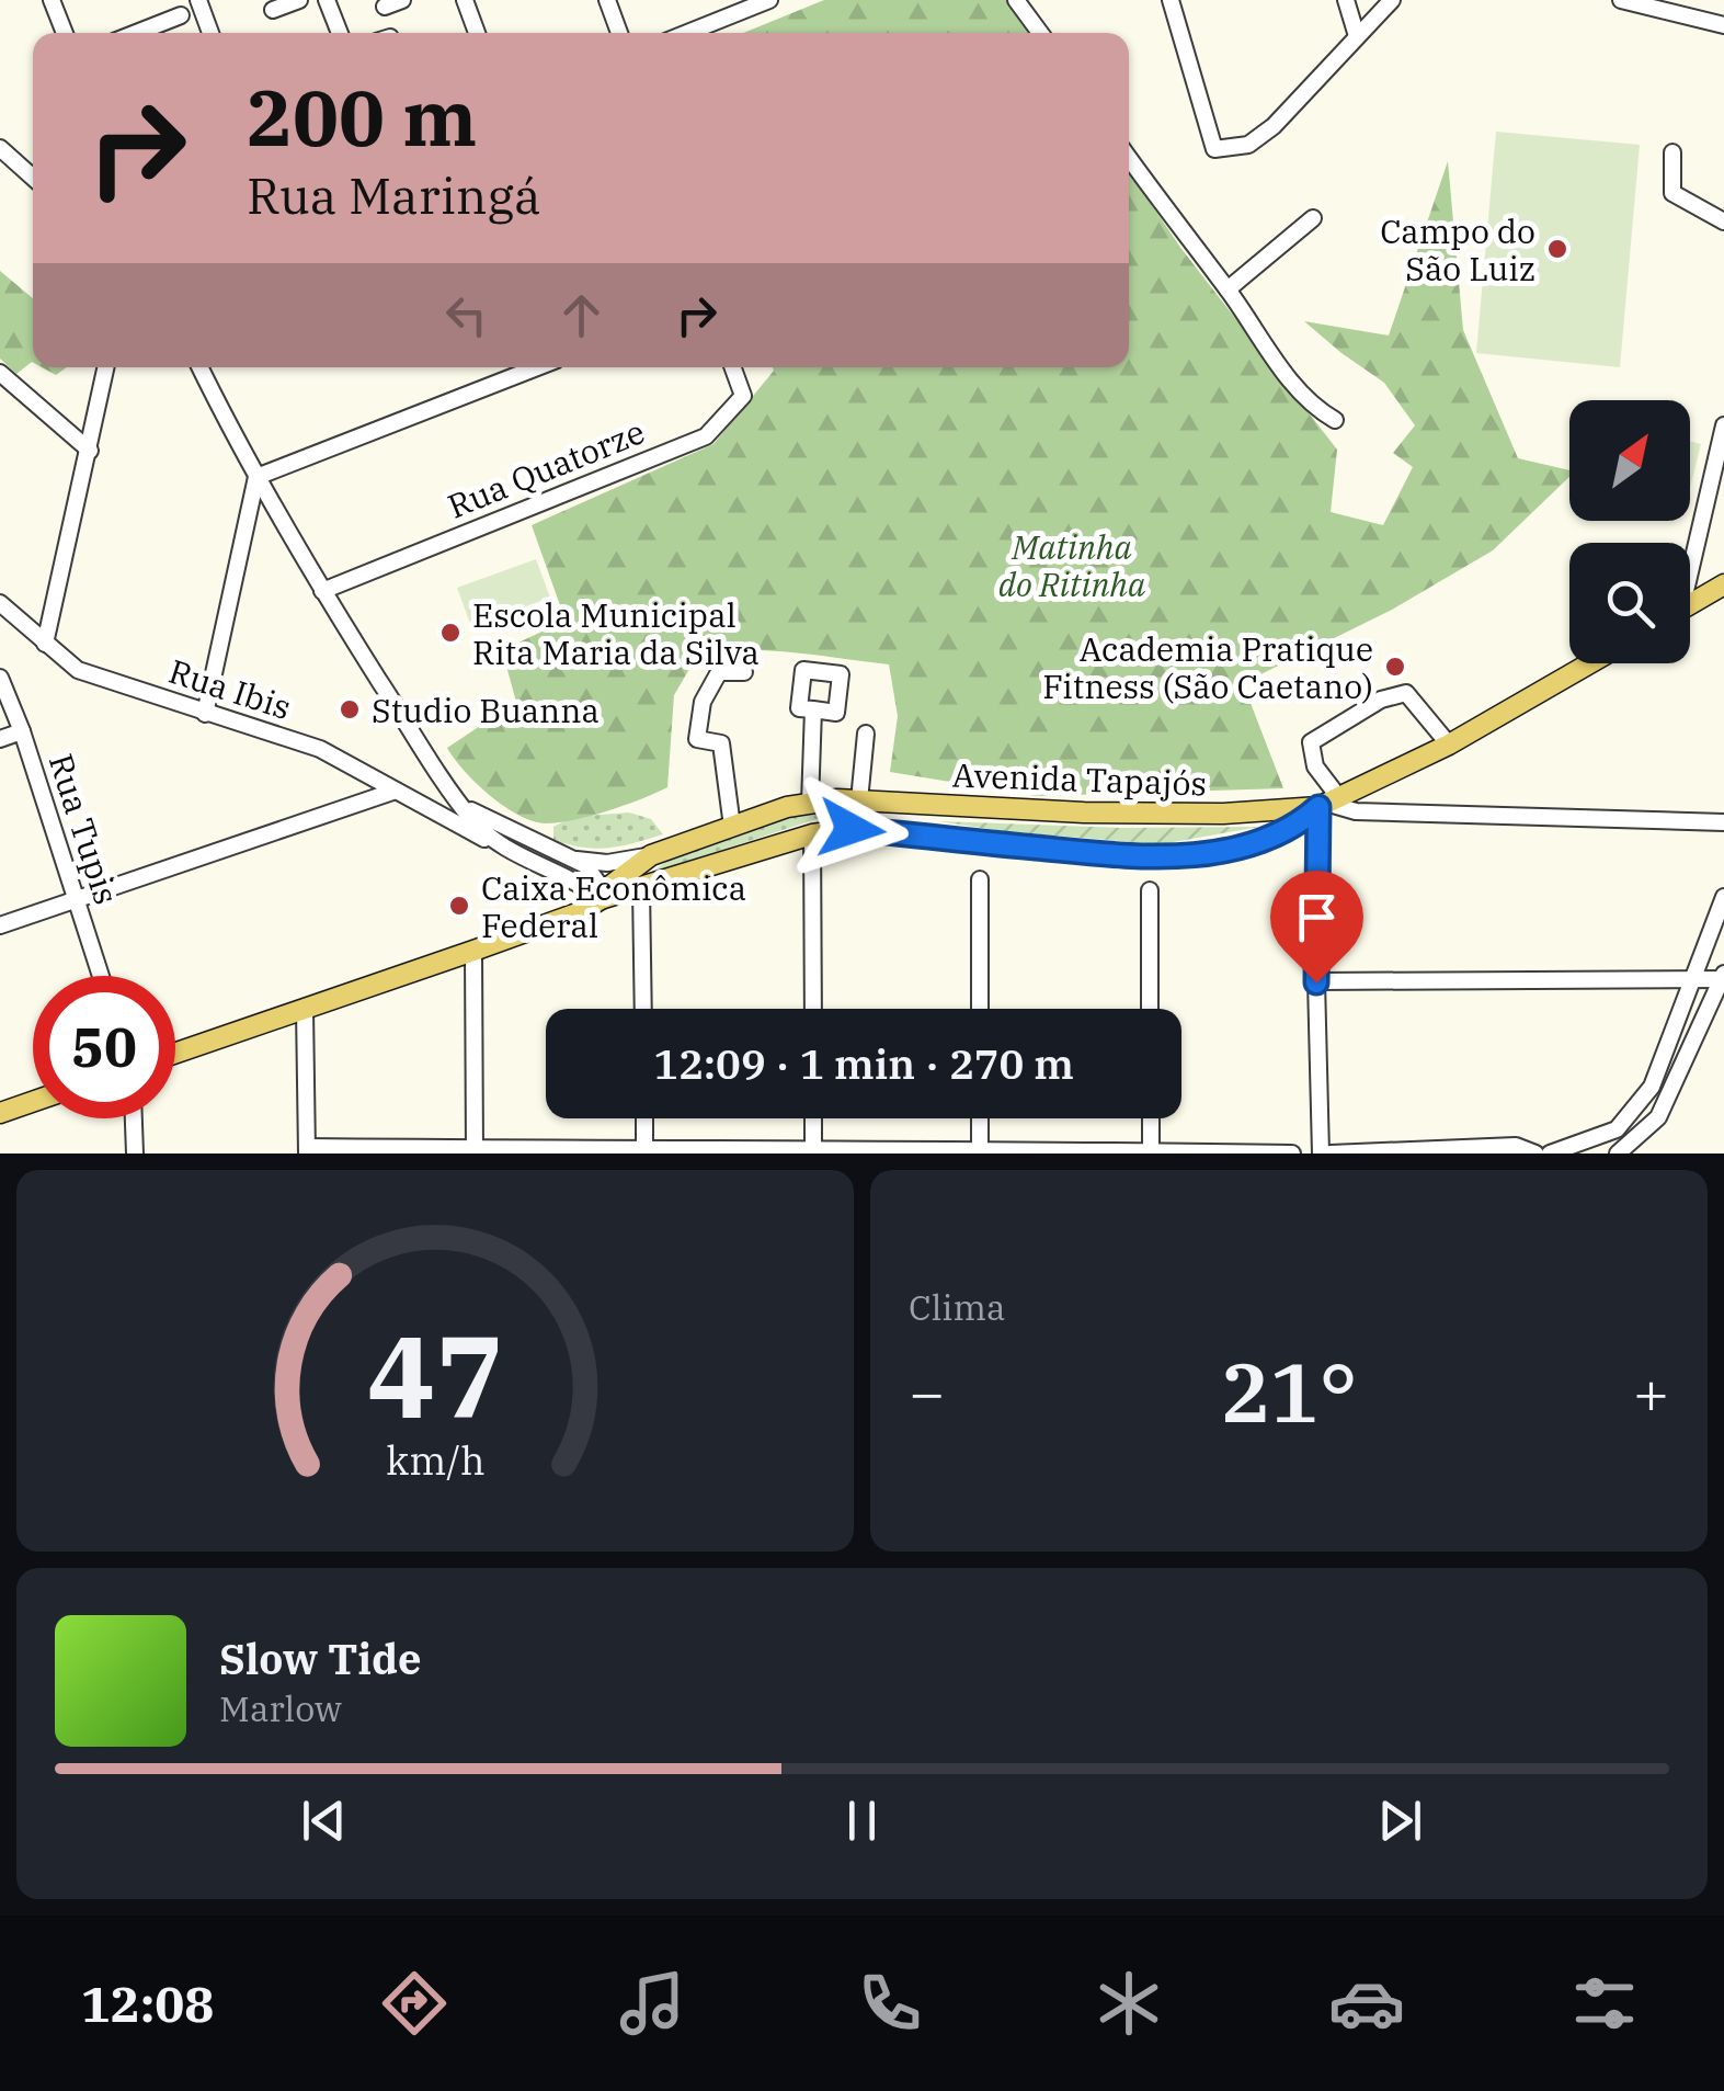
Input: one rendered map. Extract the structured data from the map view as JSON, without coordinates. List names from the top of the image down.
{
  "streets": {
    "main road": ["Avenida Tapajós"],
    "street": ["Rua Quatorze", "Rua Ibis", "Rua Tupis"]
  },
  "parks": ["Matinha do Ritinha"],
  "places": [
    "Campo do São Luiz",
    "Escola Municipal Rita Maria da Silva",
    "Academia Pratique Fitness (São Caetano)",
    "Studio Buanna",
    "Caixa Econômica Federal"
  ],
  "north": "top right",
  "page": {
    "turn": ["200 m", "Rua Maringá"],
    "limit": "50",
    "trip": "12:09 · 1 min · 270 m",
    "tile": "Clima",
    "heat": ["−", "21°", "+"],
    "song": ["Slow Tide", "Marlow"],
    "tabs": "12:08",
    "gauge": ["47", "km/h"]
  }
}
